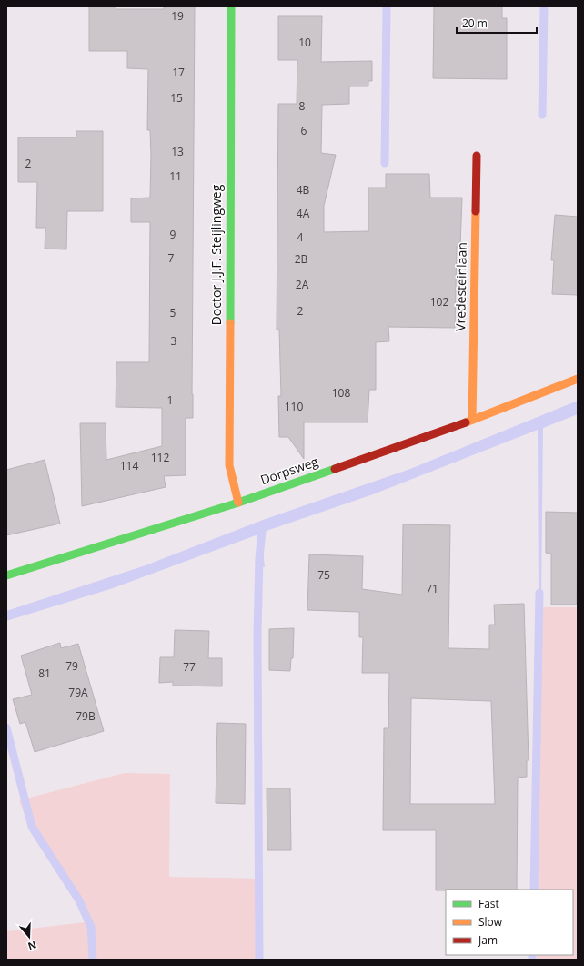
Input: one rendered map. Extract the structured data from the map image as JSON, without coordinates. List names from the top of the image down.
{
  "streets": {
    "street": ["Doctor J.J.F. Steijlingweg", "Vredesteinlaan", "Dorpsweg"]
  },
  "crossings": [
    ["Doctor J.J.F. Steijlingweg", "Dorpsweg"],
    ["Vredesteinlaan", "Dorpsweg"]
  ],
  "house_numbers": [
    "19",
    "10",
    "17",
    "15",
    "8",
    "6",
    "13",
    "2",
    "11",
    "4B",
    "4A",
    "9",
    "4",
    "7",
    "2B",
    "2A",
    "102",
    "2",
    "5",
    "3",
    "108",
    "1",
    "110",
    "112",
    "114",
    "75",
    "71",
    "79",
    "77",
    "81",
    "79A",
    "79B"
  ],
  "legend": ["Fast", "Slow", "Jam"],
  "scale_bar": "20 m",
  "north": "bottom"
}
